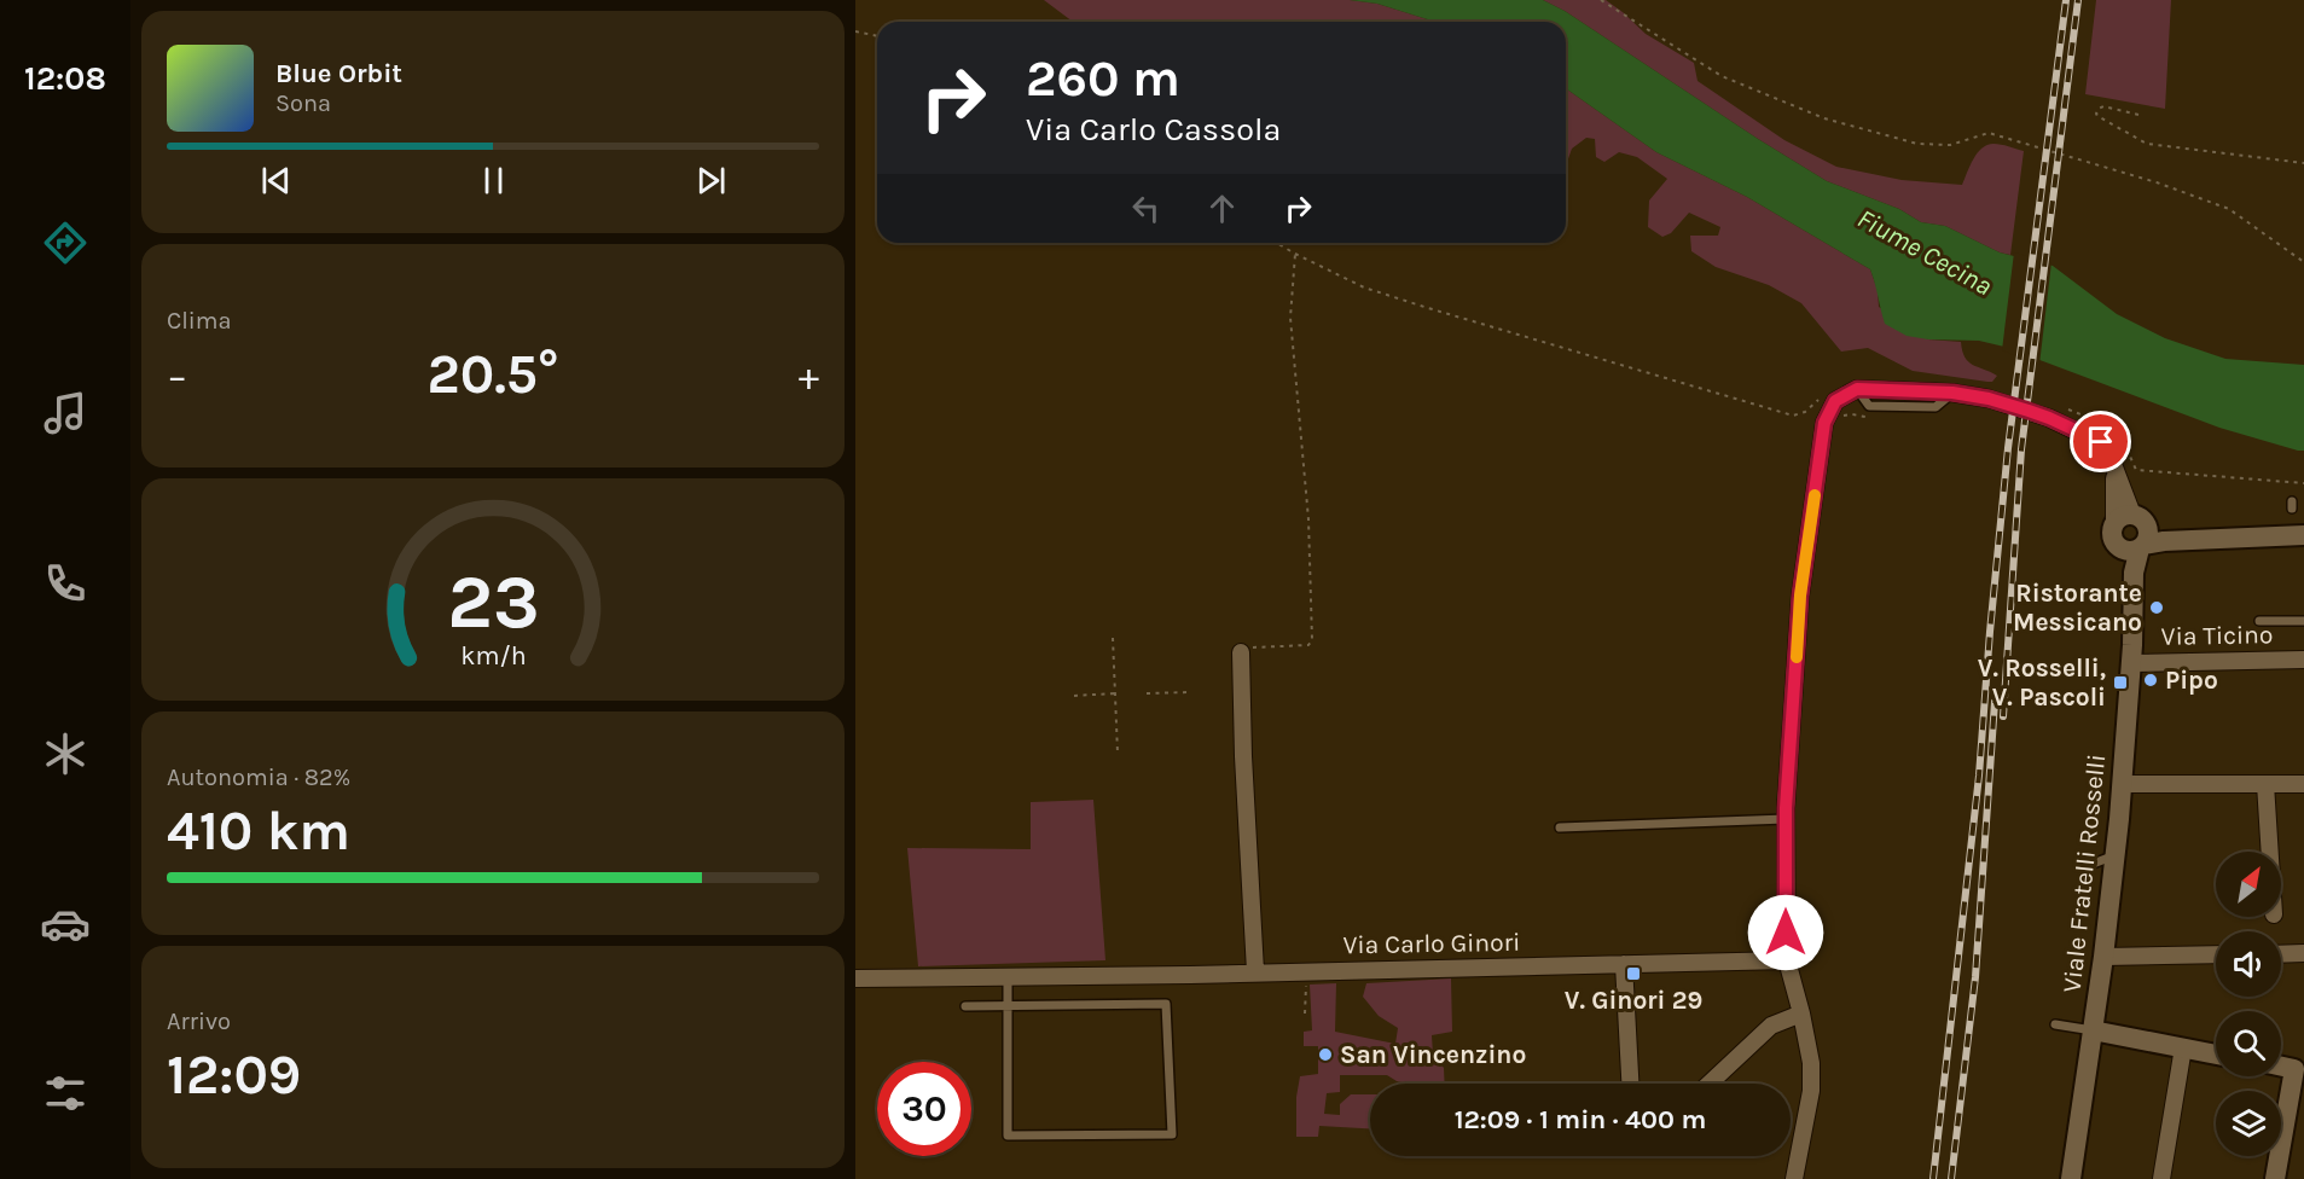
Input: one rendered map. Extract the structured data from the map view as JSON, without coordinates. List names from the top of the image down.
{
  "streets": {
    "street": ["Via Ticino", "Viale Fratelli Rosselli", "Via Carlo Ginori"]
  },
  "crossings": [
    ["Via Ticino", "Viale Fratelli Rosselli"]
  ],
  "water": ["Fiume Cecina"],
  "places": {
    "other": ["Ristorante Messicano", "Pipo", "San Vincenzino"],
    "transit": ["V. Rosselli, V. Pascoli", "V. Ginori 29"]
  },
  "north": "top right",
  "page": {
    "tabs": "12:08",
    "turn": ["260 m", "Via Carlo Cassola"],
    "song": ["Blue Orbit", "Sona"],
    "tile": [
      "Clima",
      ["Autonomia · 82%", "410 km"],
      ["Arrivo", "12:09"]
    ],
    "heat": ["−", "20.5°", "+"],
    "limit": "30",
    "trip": "12:09 · 1 min · 400 m",
    "gauge": ["23", "km/h"]
  }
}
